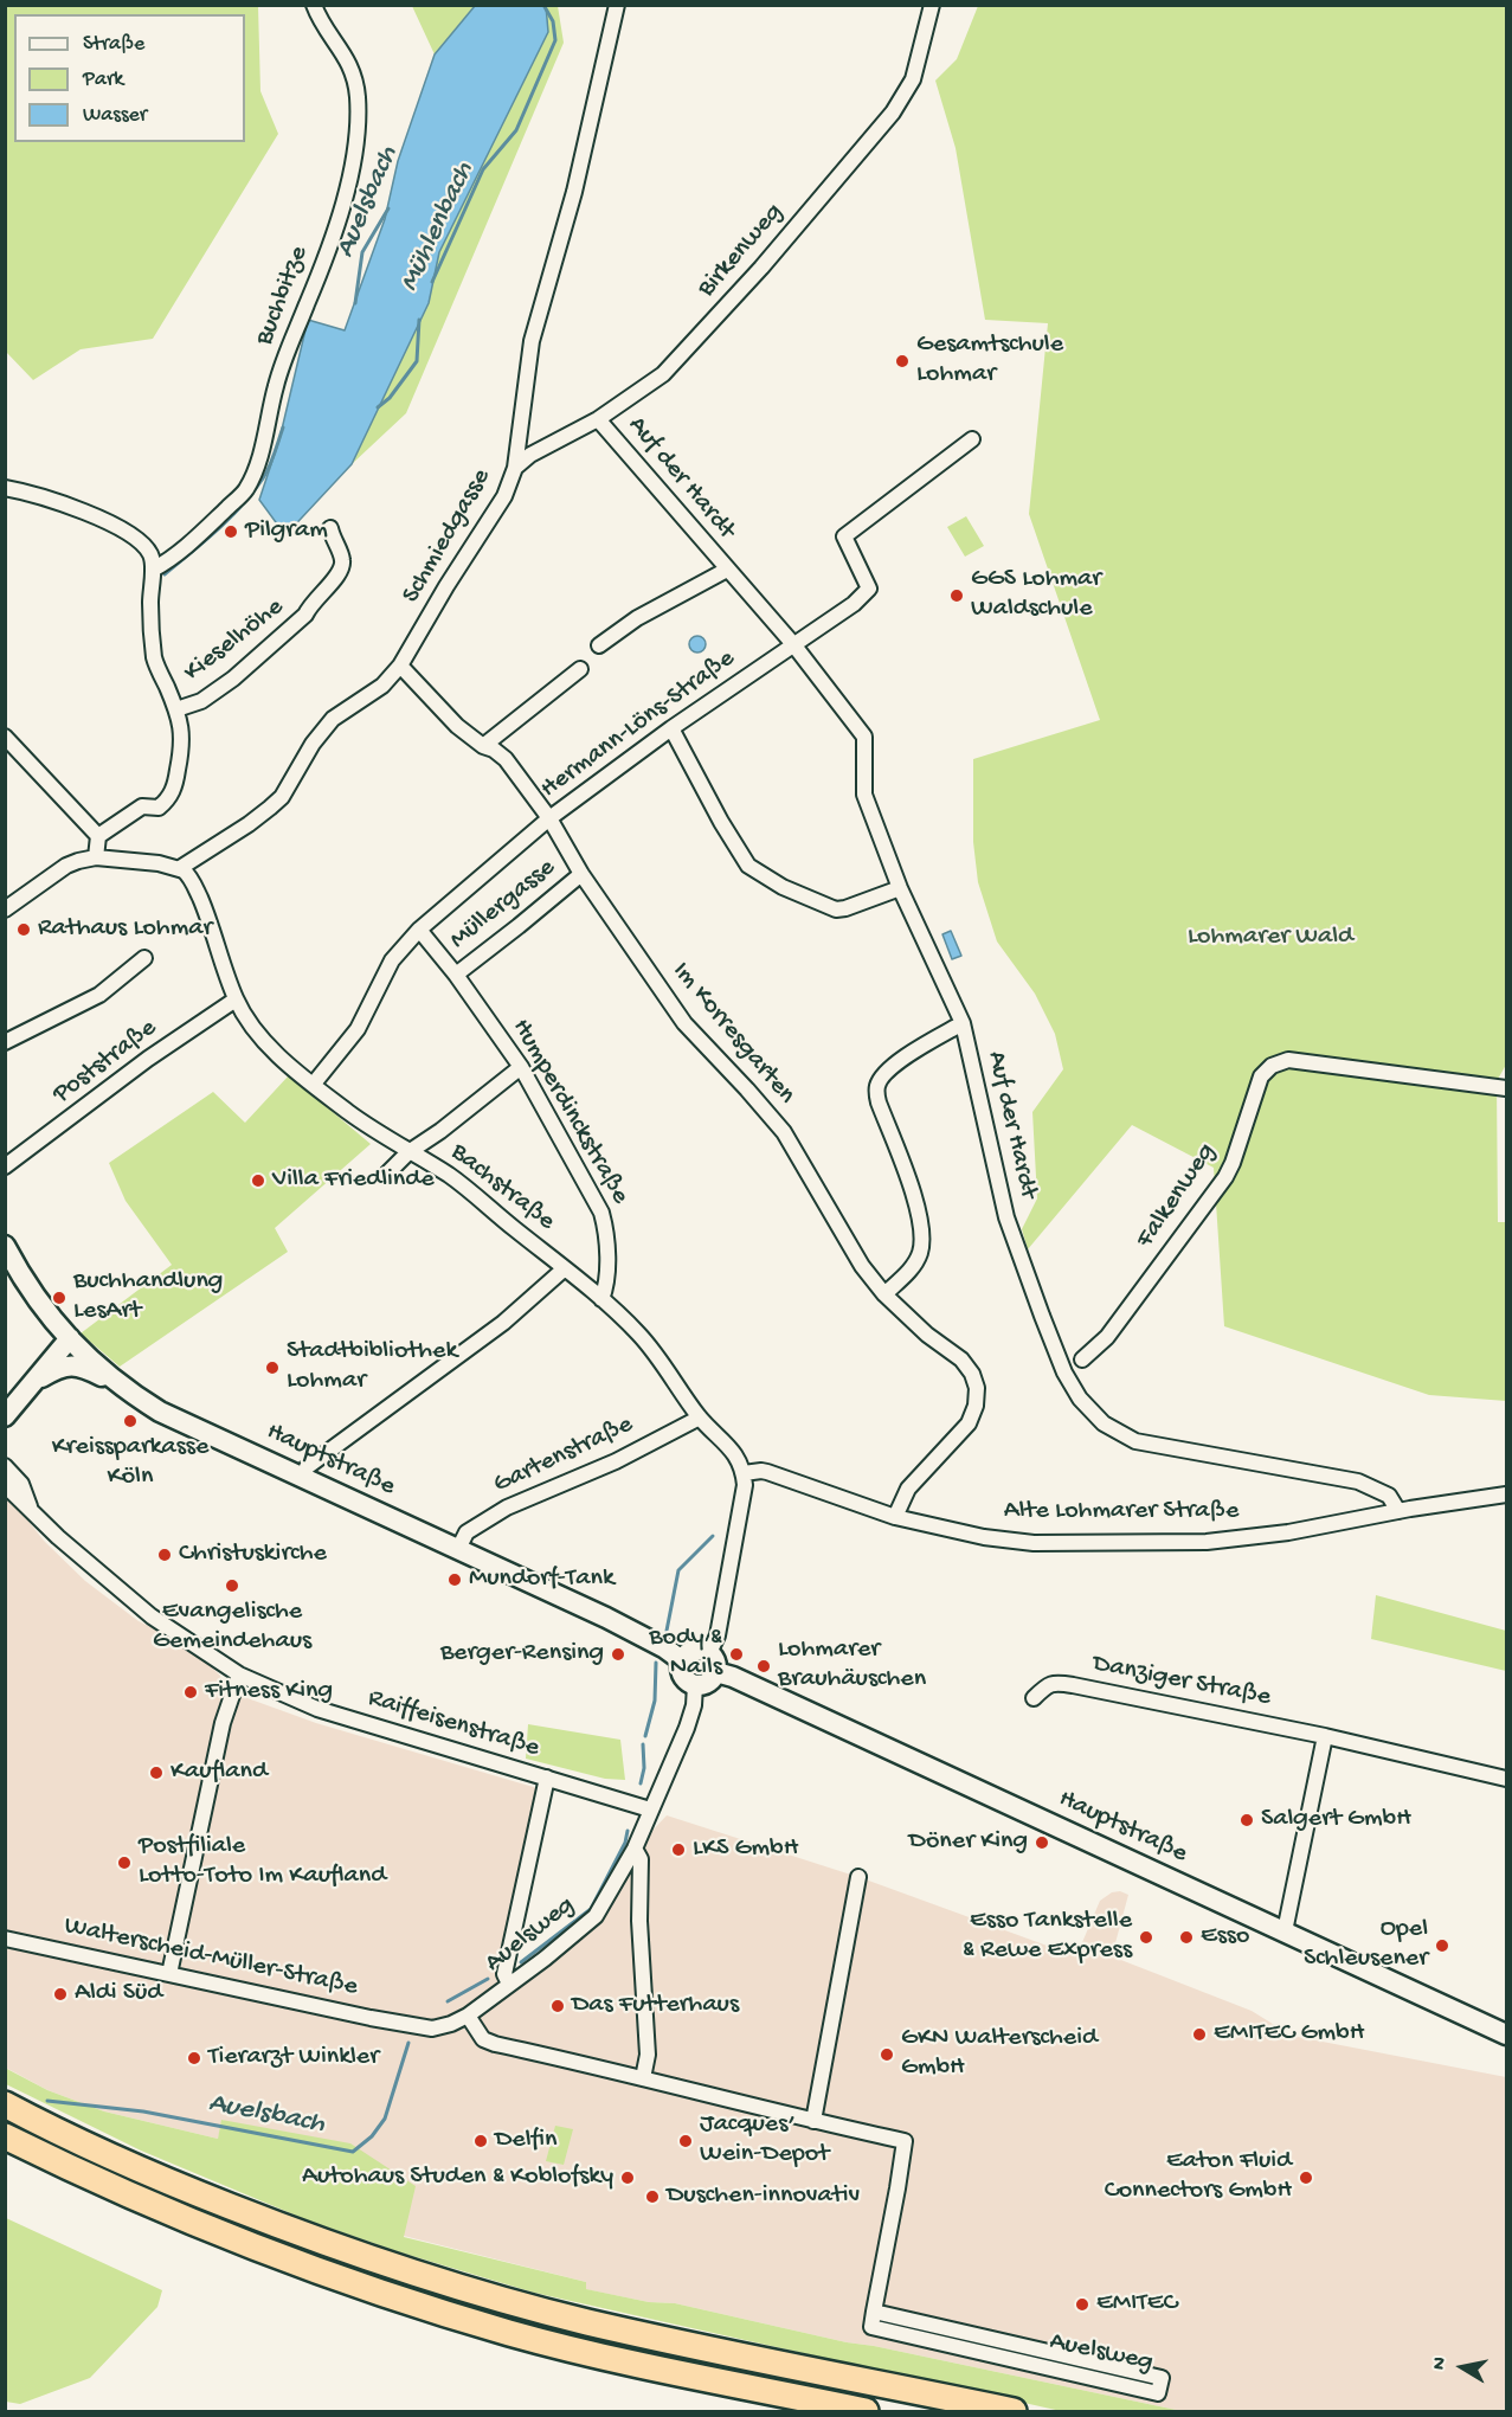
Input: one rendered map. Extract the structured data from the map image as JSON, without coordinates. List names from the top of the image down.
{
  "streets": {
    "main road": ["Hauptstraße"],
    "street": [
      "Birkenweg",
      "Buchbitze",
      "Auf der Hardt",
      "Schmiedgasse",
      "Kieselhöhe",
      "Hermann-Löns-Straße",
      "Müllergasse",
      "Im Korresgarten",
      "Poststraße",
      "Humperdinckstraße",
      "Bachstraße",
      "Falkenweg",
      "Gartenstraße",
      "Alte Lohmarer Straße",
      "Danziger Straße",
      "Raiffeisenstraße",
      "Auelsweg",
      "Walterscheid-Müller-Straße"
    ]
  },
  "crossings": [
    ["Birkenweg", "Auf der Hardt"],
    ["Birkenweg", "Schmiedgasse"],
    ["Auf der Hardt", "Hermann-Löns-Straße"],
    ["Auf der Hardt", "Alte Lohmarer Straße"],
    ["Schmiedgasse", "Im Korresgarten"],
    ["Schmiedgasse", "Bachstraße"],
    ["Hermann-Löns-Straße", "Im Korresgarten"],
    ["Hermann-Löns-Straße", "Humperdinckstraße"],
    ["Hermann-Löns-Straße", "Bachstraße"],
    ["Müllergasse", "Im Korresgarten"],
    ["Müllergasse", "Humperdinckstraße"],
    ["Im Korresgarten", "Alte Lohmarer Straße"],
    ["Poststraße", "Bachstraße"],
    ["Humperdinckstraße", "Bachstraße"],
    ["Bachstraße", "Gartenstraße"],
    ["Bachstraße", "Alte Lohmarer Straße"],
    ["Gartenstraße", "Hauptstraße"],
    ["Hauptstraße", "Auelsweg"],
    ["Raiffeisenstraße", "Auelsweg"],
    ["Auelsweg", "Walterscheid-Müller-Straße"]
  ],
  "water": ["Auelsbach", "Mühlenbach"],
  "parks": ["Lohmarer Wald"],
  "places": [
    "Gesamtschule Lohmar",
    "Pilgram",
    "GGS Lohmar Waldschule",
    "Rathaus Lohmar",
    "Villa Friedlinde",
    "Buchhandlung LesArt",
    "Stadtbibliothek Lohmar",
    "Kreissparkasse Köln",
    "Christuskirche",
    "Mundorf-Tank",
    "Evangelische Gemeindehaus",
    "Berger-Rensing",
    "Body & Nails",
    "Lohmarer Brauhäuschen",
    "Fitness King",
    "Kaufland",
    "Salgert GmbH",
    "Döner King",
    "LKS GmbH",
    "Postfiliale Lotto-Toto Im Kaufland",
    "Esso Tankstelle & Rewe Express",
    "Esso",
    "Opel Schleusener",
    "Aldi Süd",
    "Das Futterhaus",
    "EMITEC GmbH",
    "GKN Walterscheid GmbH",
    "Tierarzt Winkler",
    "Delfin",
    "Jacques’ Wein-Depot",
    "Autohaus Studen & Koblofsky",
    "Eaton Fluid Connectors GmbH",
    "Duschen-innovativ",
    "EMITEC"
  ],
  "legend": ["Straße", "Park", "Wasser"],
  "north": "left"
}
